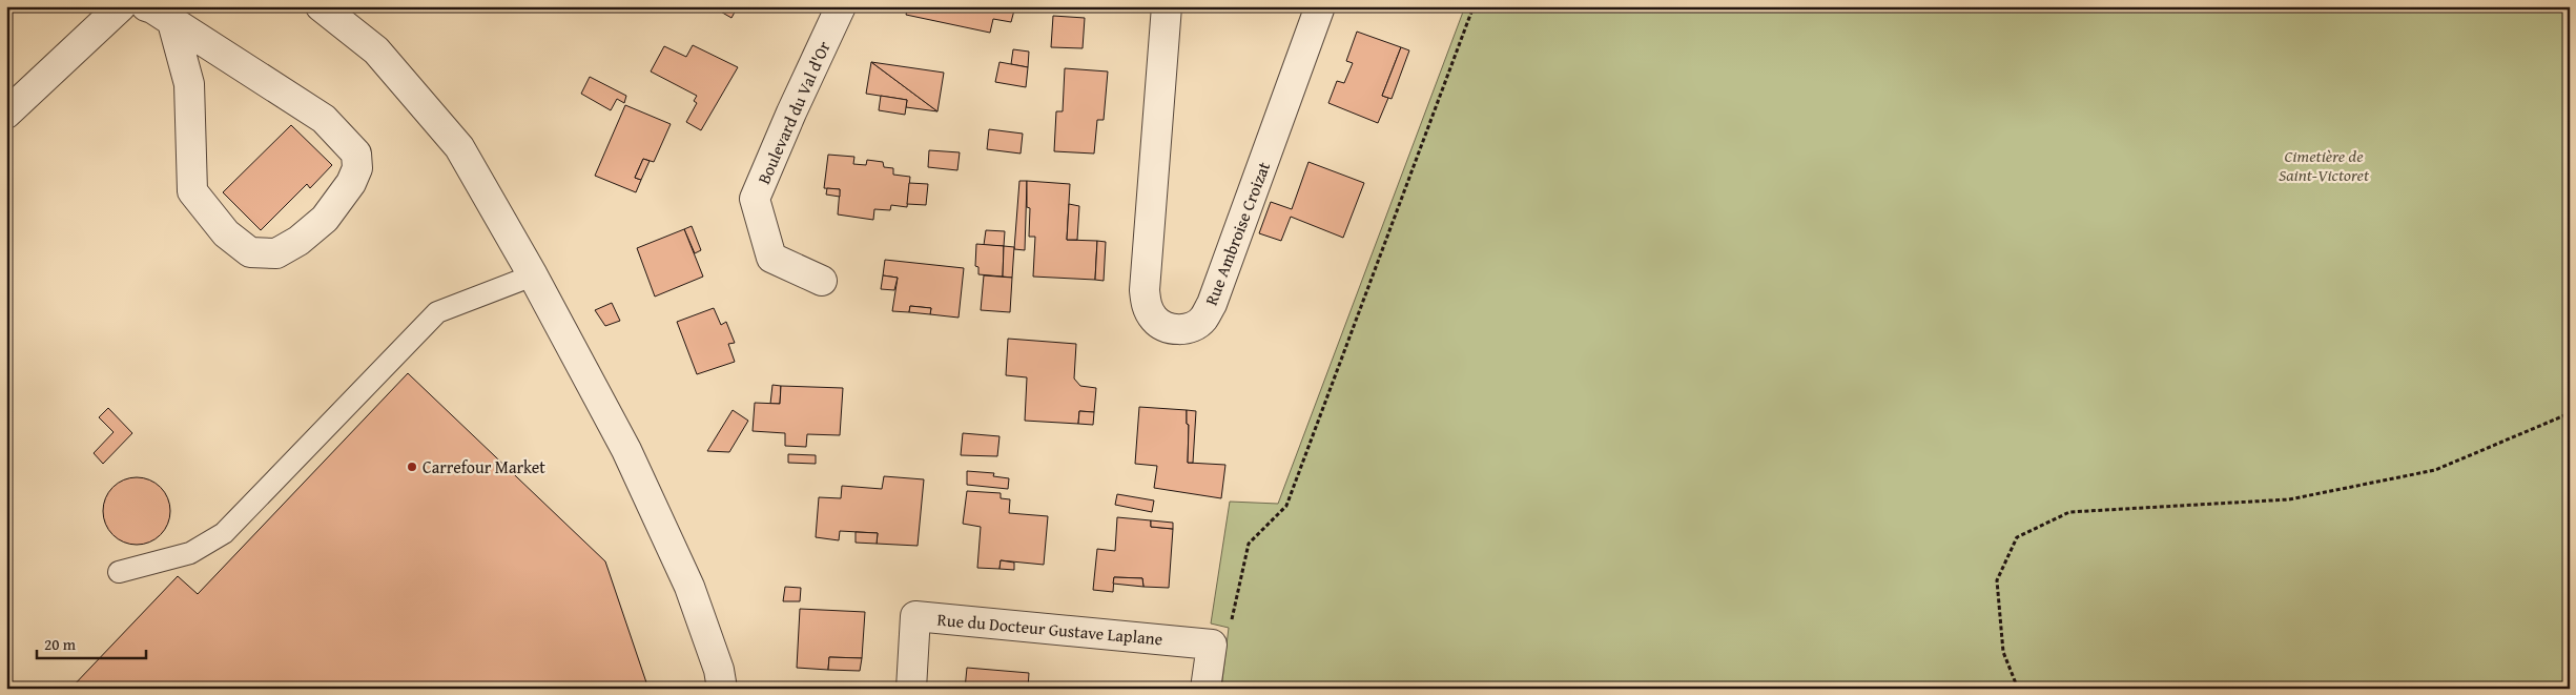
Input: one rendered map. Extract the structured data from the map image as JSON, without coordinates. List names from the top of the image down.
{
  "streets": {
    "street": ["Boulevard du Val d'Or", "Rue Ambroise Croizat", "Rue du Docteur Gustave Laplane"]
  },
  "parks": ["Cimetière de Saint-Victoret"],
  "places": ["Carrefour Market"],
  "scale_bar": "20 m"
}
